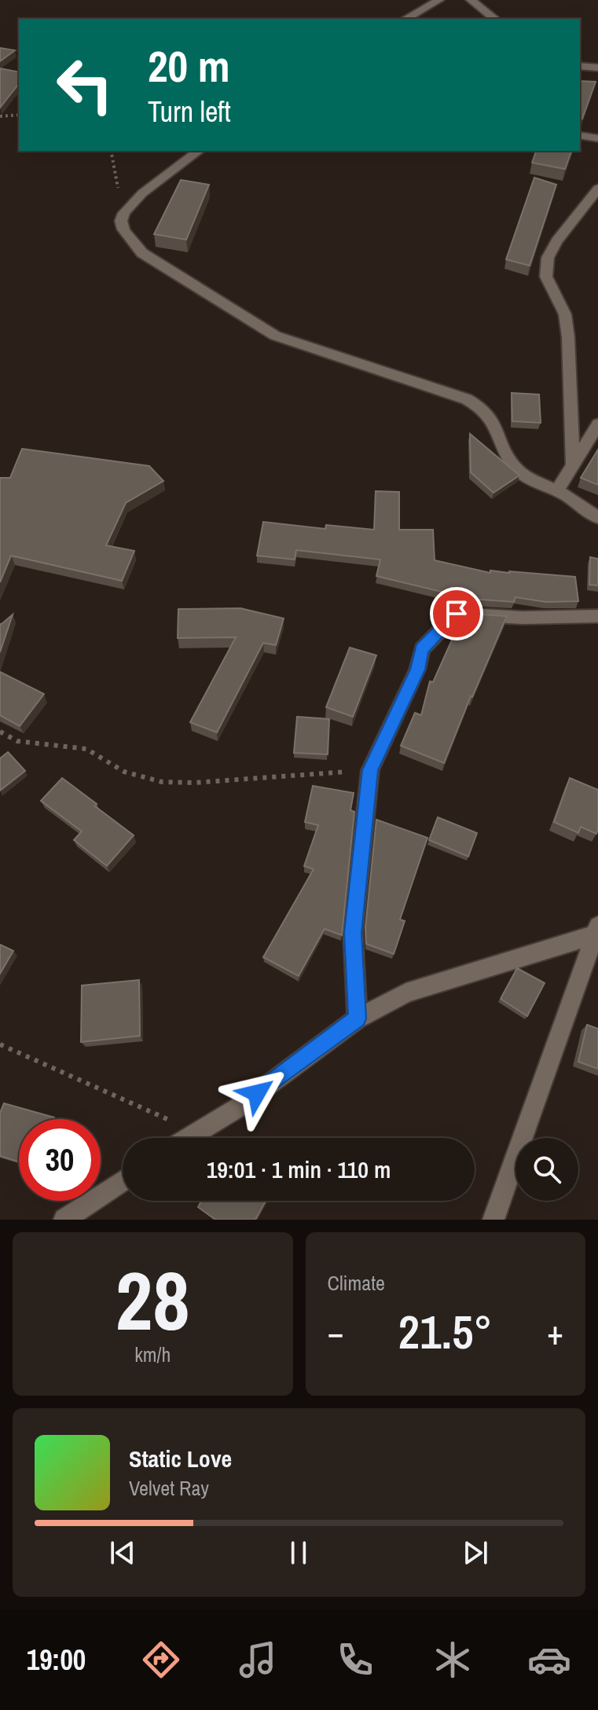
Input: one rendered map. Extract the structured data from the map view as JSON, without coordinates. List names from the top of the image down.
{
  "page": {
    "turn": ["20 m", "Turn left"],
    "limit": "30",
    "trip": "19:01 · 1 min · 110 m",
    "tile": [
      ["28", "km/h"],
      "Climate"
    ],
    "heat": ["−", "21.5°", "+"],
    "song": ["Static Love", "Velvet Ray"],
    "tabs": "19:00"
  }
}
